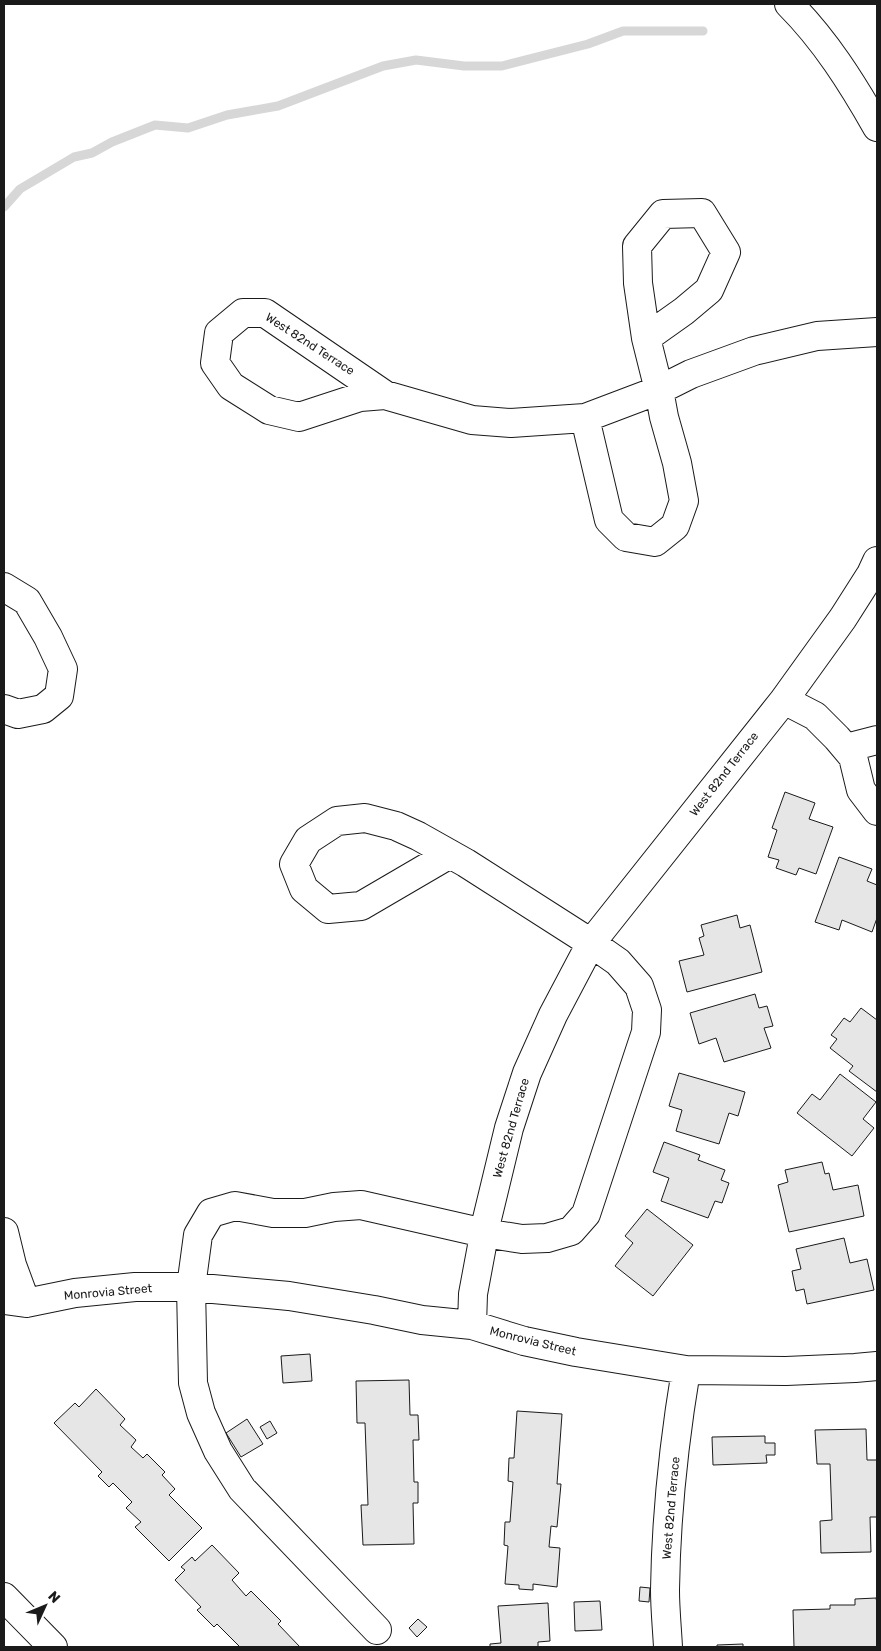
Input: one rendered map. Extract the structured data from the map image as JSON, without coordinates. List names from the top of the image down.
{
  "streets": {
    "street": ["West 82nd Terrace", "Monrovia Street"]
  },
  "crossings": [
    ["West 82nd Terrace", "Monrovia Street"]
  ],
  "north": "top right"
}
